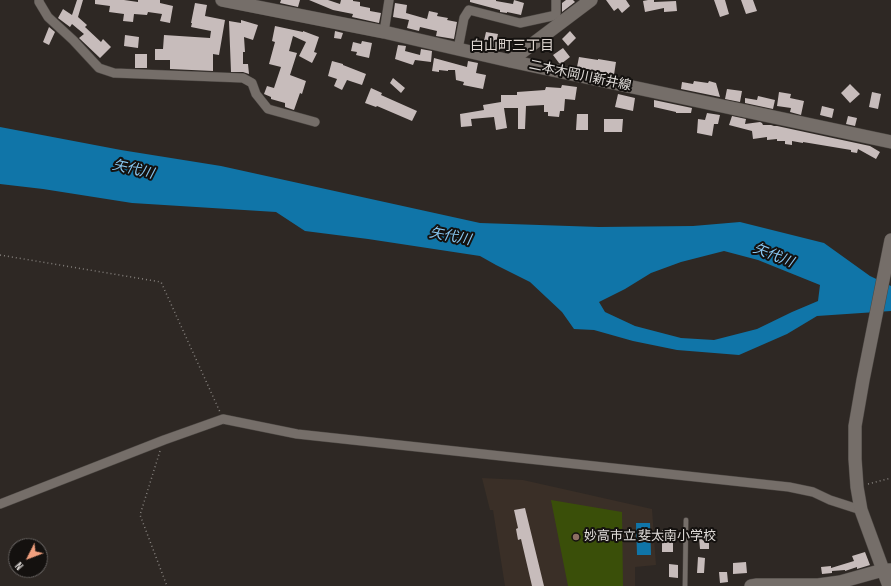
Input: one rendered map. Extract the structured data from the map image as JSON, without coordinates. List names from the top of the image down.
{
  "streets": {
    "main road": ["二本木岡川新井線"]
  },
  "districts": ["白山町三丁目"],
  "water": ["矢代川"],
  "places": ["妙高市立 斐太南小学校"],
  "north": "bottom left"
}
